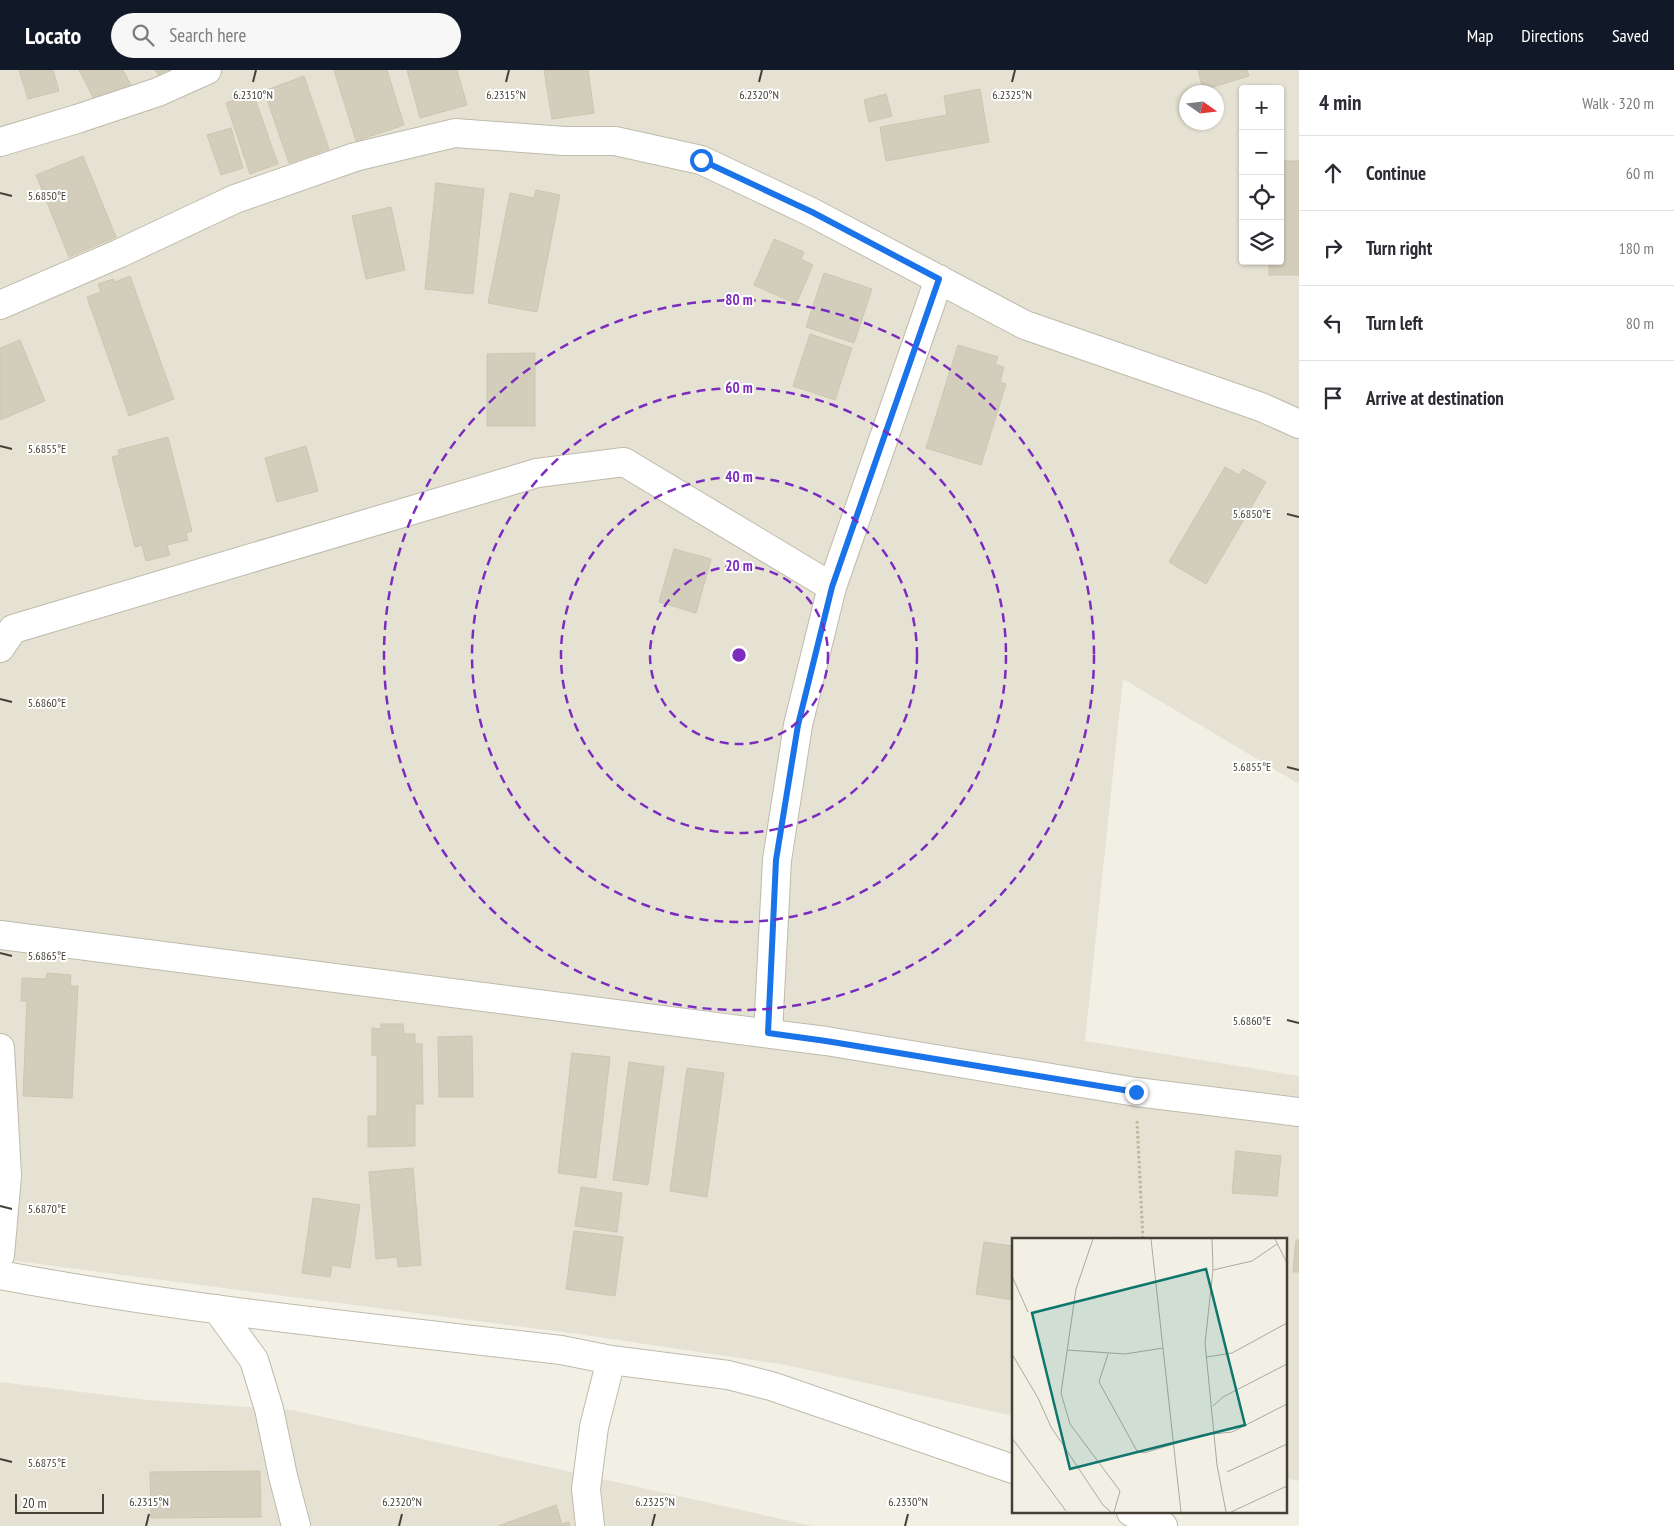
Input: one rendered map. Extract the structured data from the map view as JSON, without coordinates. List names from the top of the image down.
{
  "scale_bar": "20 m",
  "north": "right",
  "page": {
    "header": "Locato",
    "search": "Search here",
    "nav": ["Map", "Directions", "Saved"],
    "heading": ["4 min", "Walk · 320 m"],
    "map_buttons": ["+", "−"],
    "list": [
      ["Continue", "60 m"],
      ["Turn right", "180 m"],
      ["Turn left", "80 m"],
      "Arrive at destination"
    ],
    "scale": "20 m"
  },
  "coordinates": [
    "6.2310°N",
    "6.2315°N",
    "6.2320°N",
    "6.2325°N",
    "5.6850°E",
    "5.6855°E",
    "5.6860°E",
    "5.6865°E",
    "5.6870°E",
    "5.6875°E",
    "6.2330°N"
  ],
  "rings": [
    "80 m",
    "60 m",
    "40 m",
    "20 m"
  ]
}
